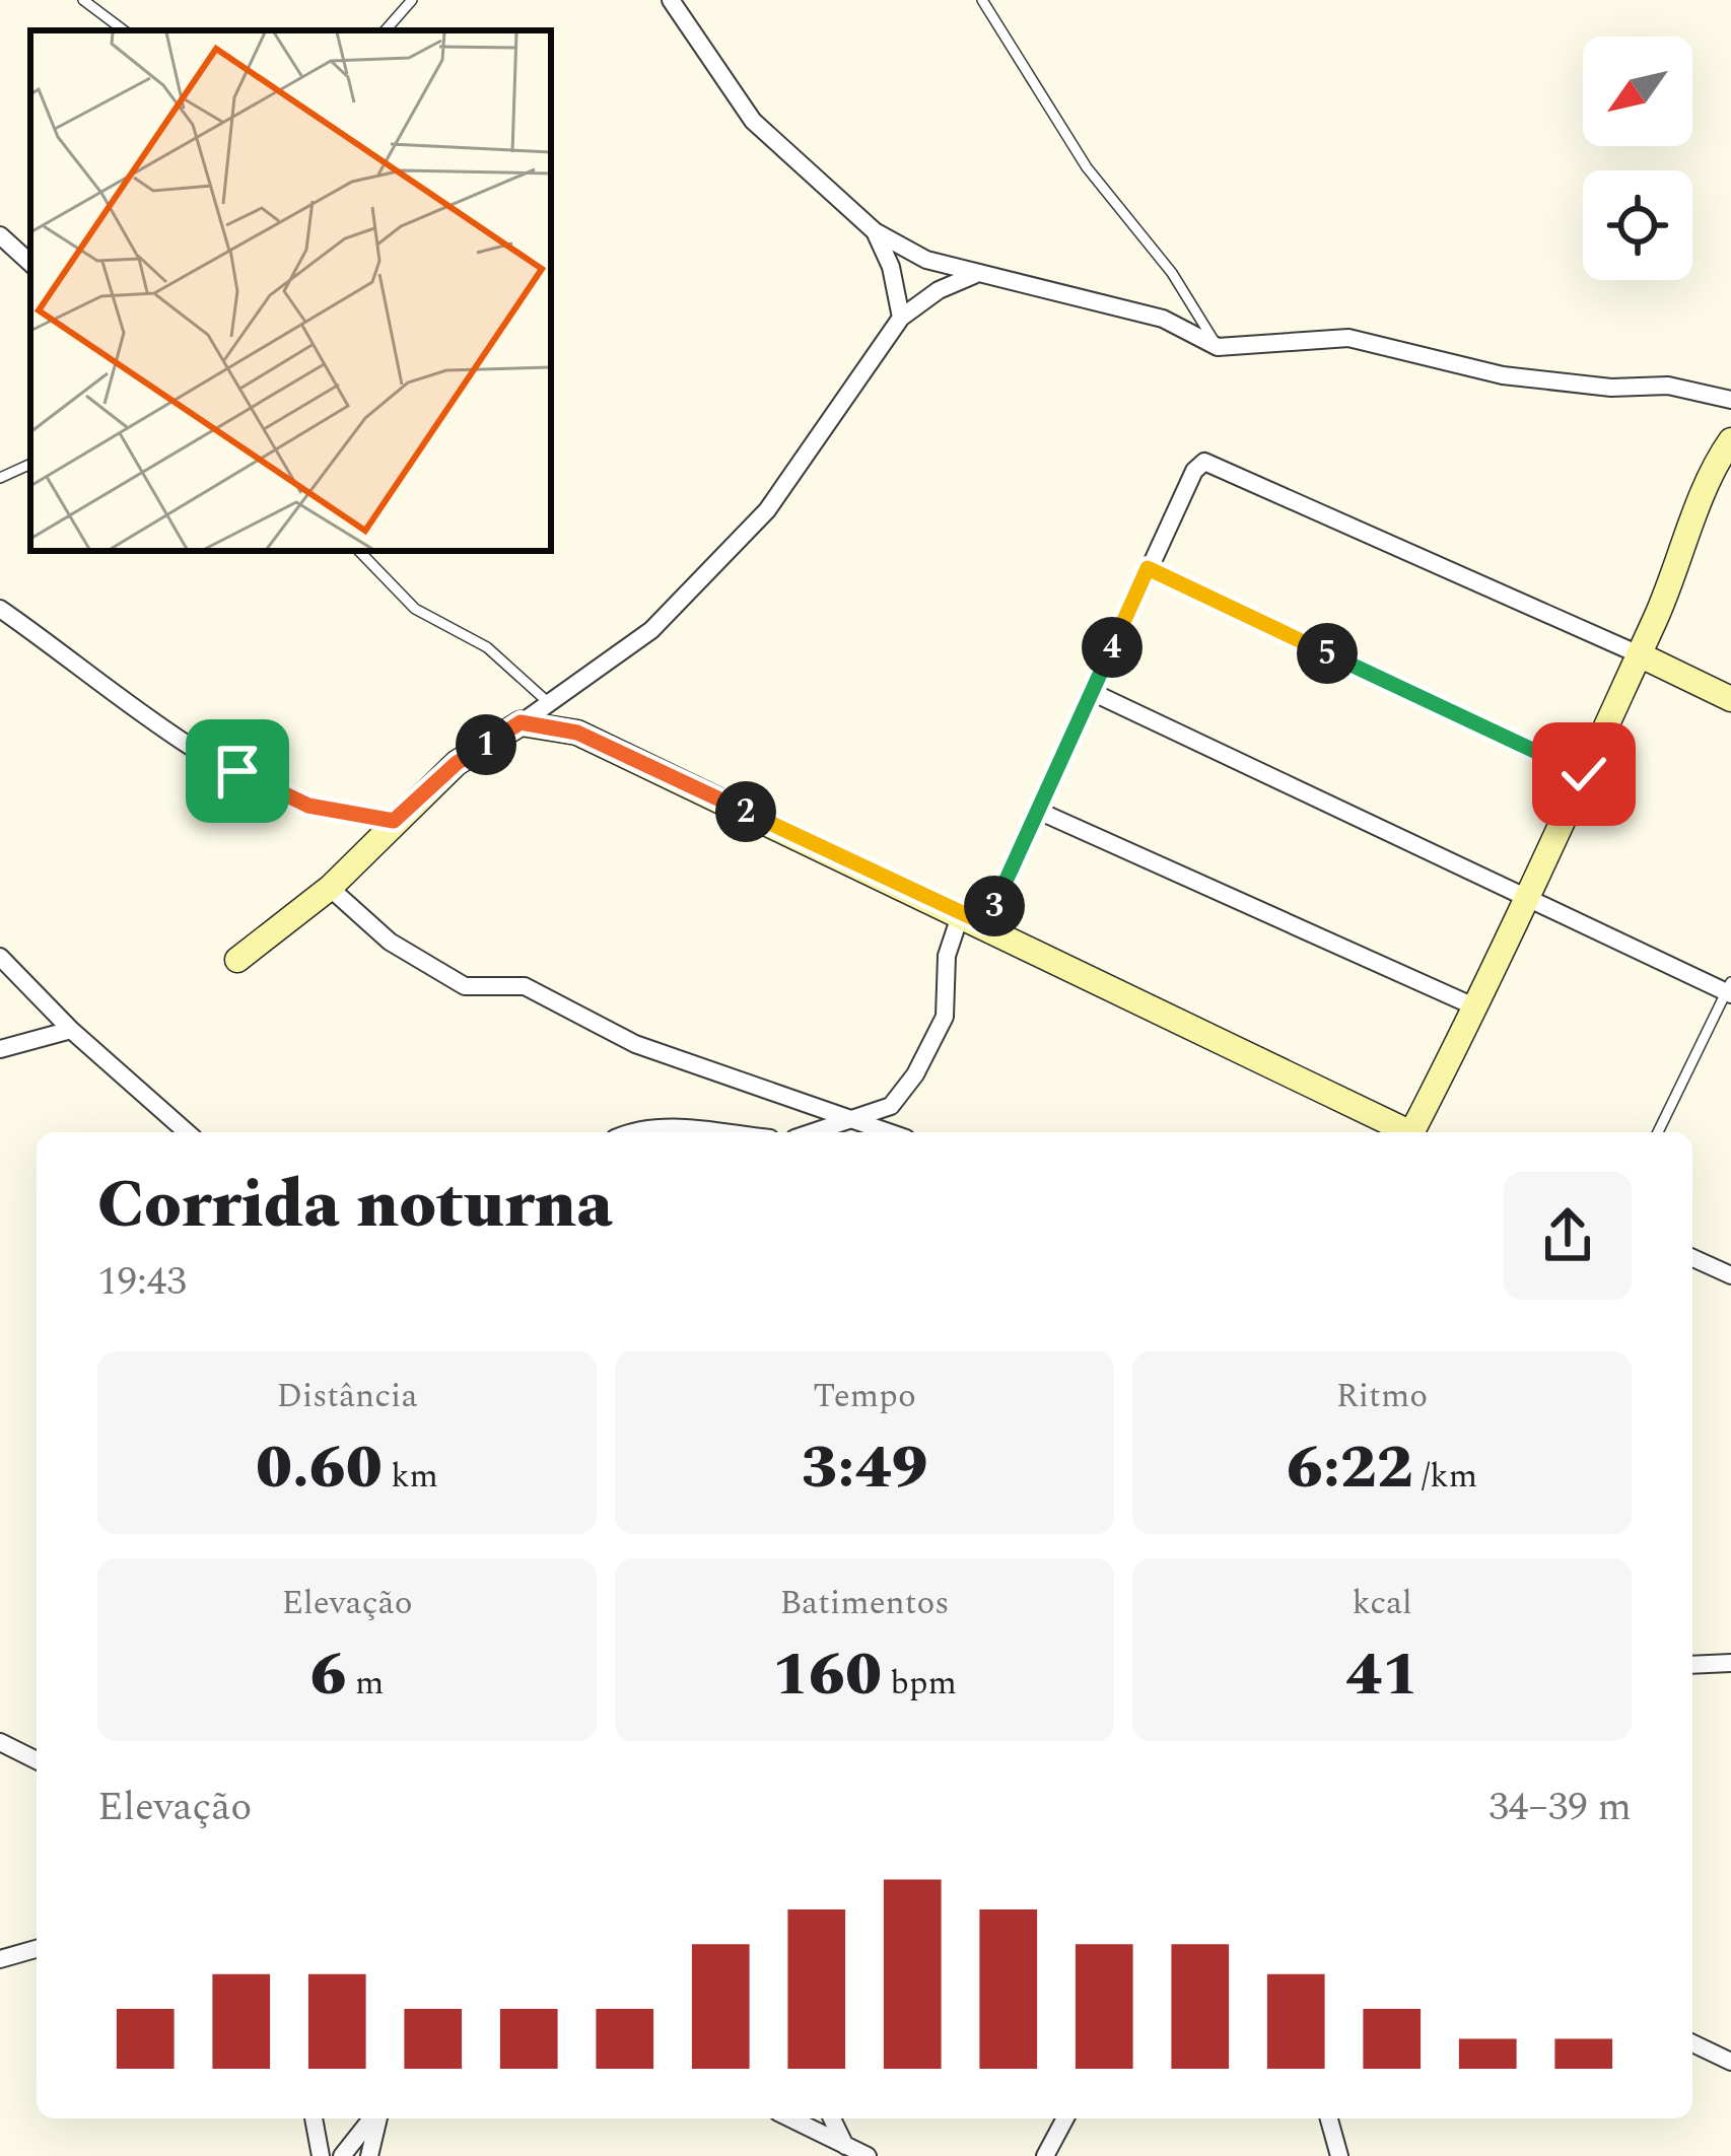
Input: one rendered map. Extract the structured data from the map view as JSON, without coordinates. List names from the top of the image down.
{
  "north": "bottom left",
  "page": {
    "pins": [
      "4",
      "5",
      "1",
      "2",
      "3"
    ],
    "heading": ["Corrida noturna", "19:43"],
    "stats": [
      ["Distância", "0.60 km"],
      ["Tempo", "3:49"],
      ["Ritmo", "6:22 /km"],
      ["Elevação", "6 m"],
      ["Batimentos", "160 bpm"],
      ["kcal", "41"]
    ],
    "chart": ["Elevação", "34–39 m"]
  }
}
